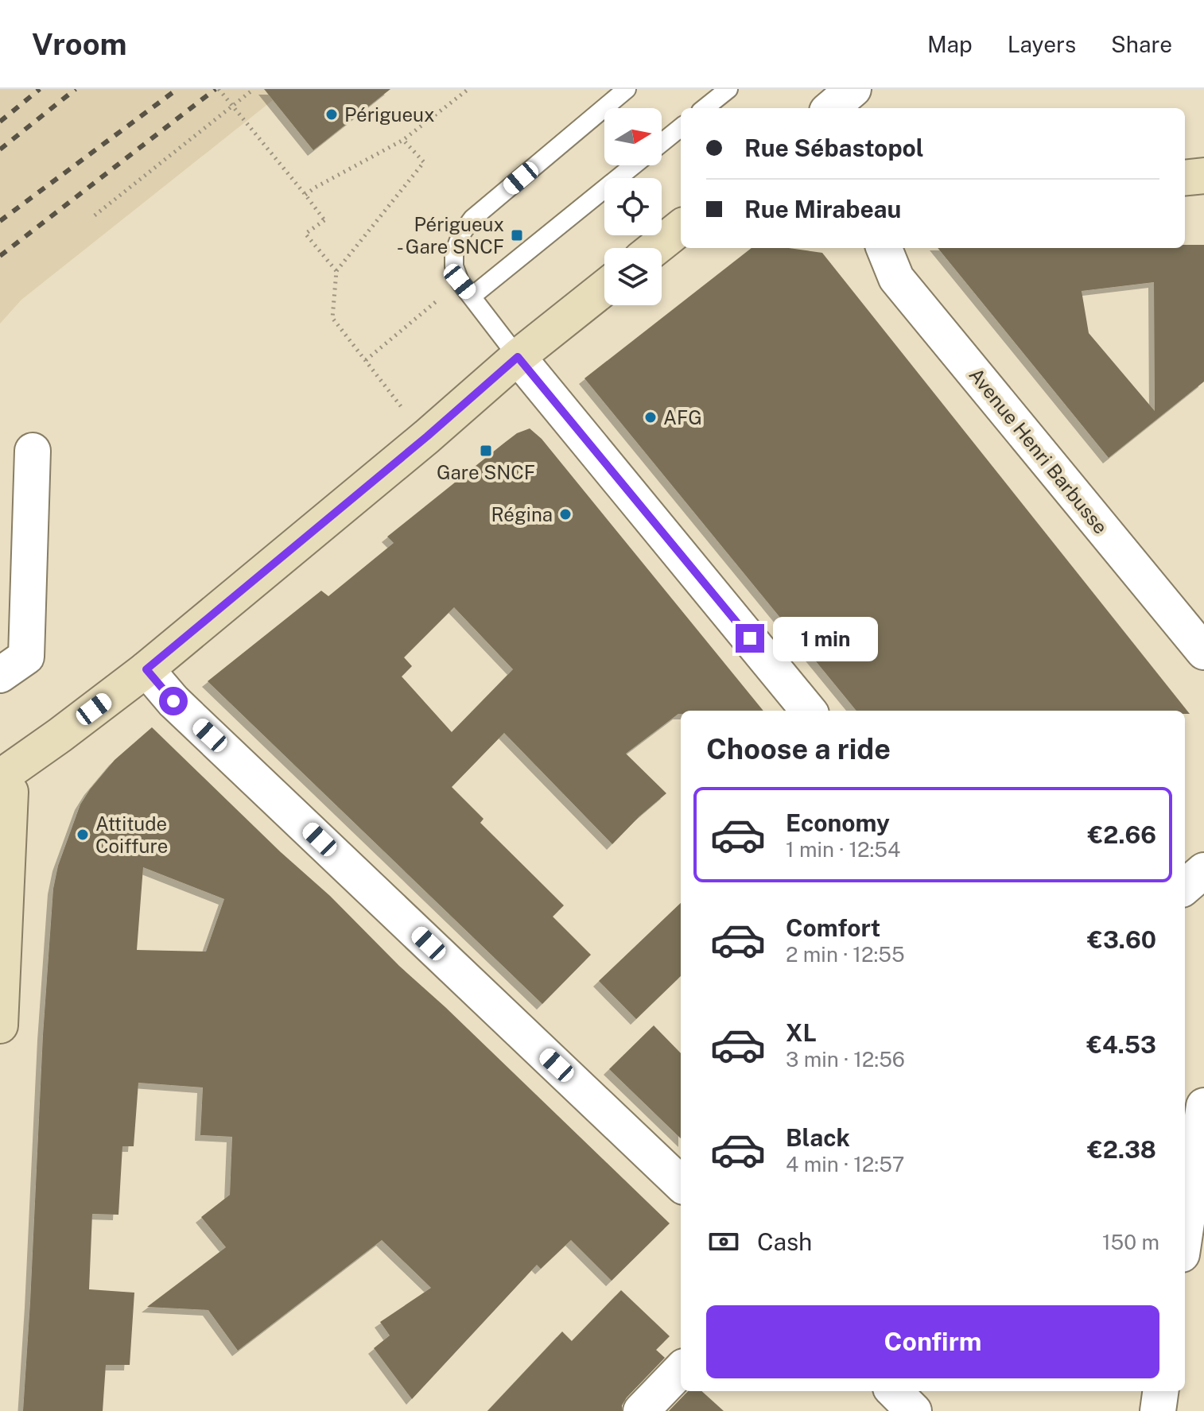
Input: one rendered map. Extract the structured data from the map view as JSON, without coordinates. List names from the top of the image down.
{
  "streets": {
    "street": ["Avenue Henri Barbusse"]
  },
  "places": {
    "other": [
      "Périgueux",
      "AFG",
      "Régina",
      "Attitude Coiffure"
    ],
    "transit": ["Périgueux - Gare SNCF", "Gare SNCF"]
  },
  "north": "right",
  "page": {
    "header": "Vroom",
    "nav": ["Map", "Layers", "Share"],
    "banner": ["Rue Sébastopol", "Rue Mirabeau"],
    "bubble": "1 min",
    "heading": "Choose a ride",
    "list": [
      {
        "name": "Economy",
        "note": "1 min · 12:54",
        "value": "€2.66"
      },
      {
        "name": "Comfort",
        "note": "2 min · 12:55",
        "value": "€3.60"
      },
      {
        "name": "XL",
        "note": "3 min · 12:56",
        "value": "€4.53"
      },
      {
        "name": "Black",
        "note": "4 min · 12:57",
        "value": "€2.38"
      }
    ],
    "pay": ["Cash", "150 m"],
    "buttons": "Confirm"
  }
}
